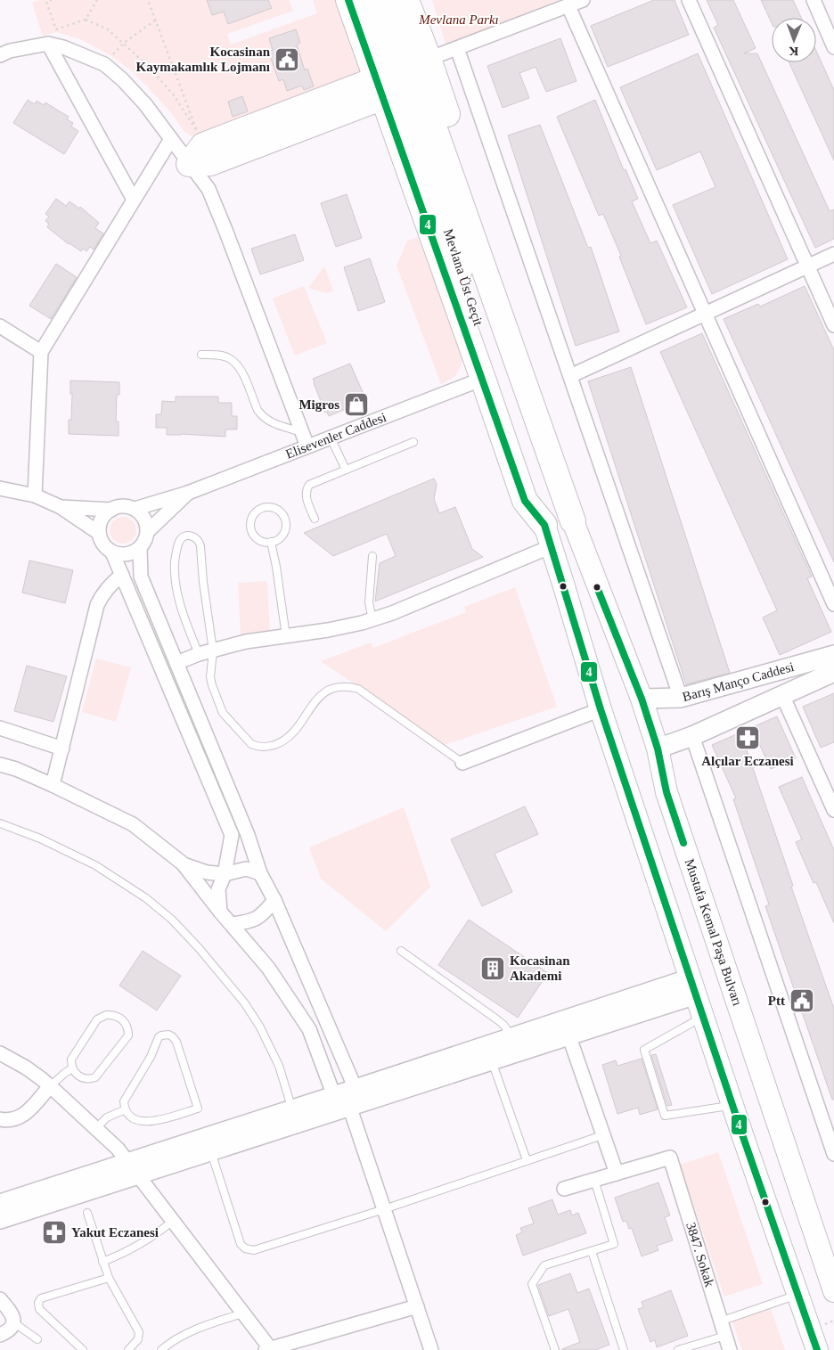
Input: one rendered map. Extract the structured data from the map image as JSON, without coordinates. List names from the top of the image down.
{
  "streets": {
    "highway": ["Mevlana Üst Geçit", "Mustafa Kemal Paşa Bulvarı"],
    "street": ["Elisevenler Caddesi", "Barış Manço Caddesi", "3847. Sokak"]
  },
  "crossings": [
    ["Mevlana Üst Geçit", "Mustafa Kemal Paşa Bulvarı"],
    ["Barış Manço Caddesi", "Mustafa Kemal Paşa Bulvarı"]
  ],
  "parks": ["Mevlana Parkı"],
  "places": {
    "public building": ["Kocasinan Kaymakamlık Lojmanı", "Ptt"],
    "shop": ["Migros"],
    "pharmacy": ["Alçılar Eczanesi", "Yakut Eczanesi"],
    "building": ["Kocasinan Akademi"]
  },
  "lines": ["transit line 4"],
  "north": "bottom"
}
